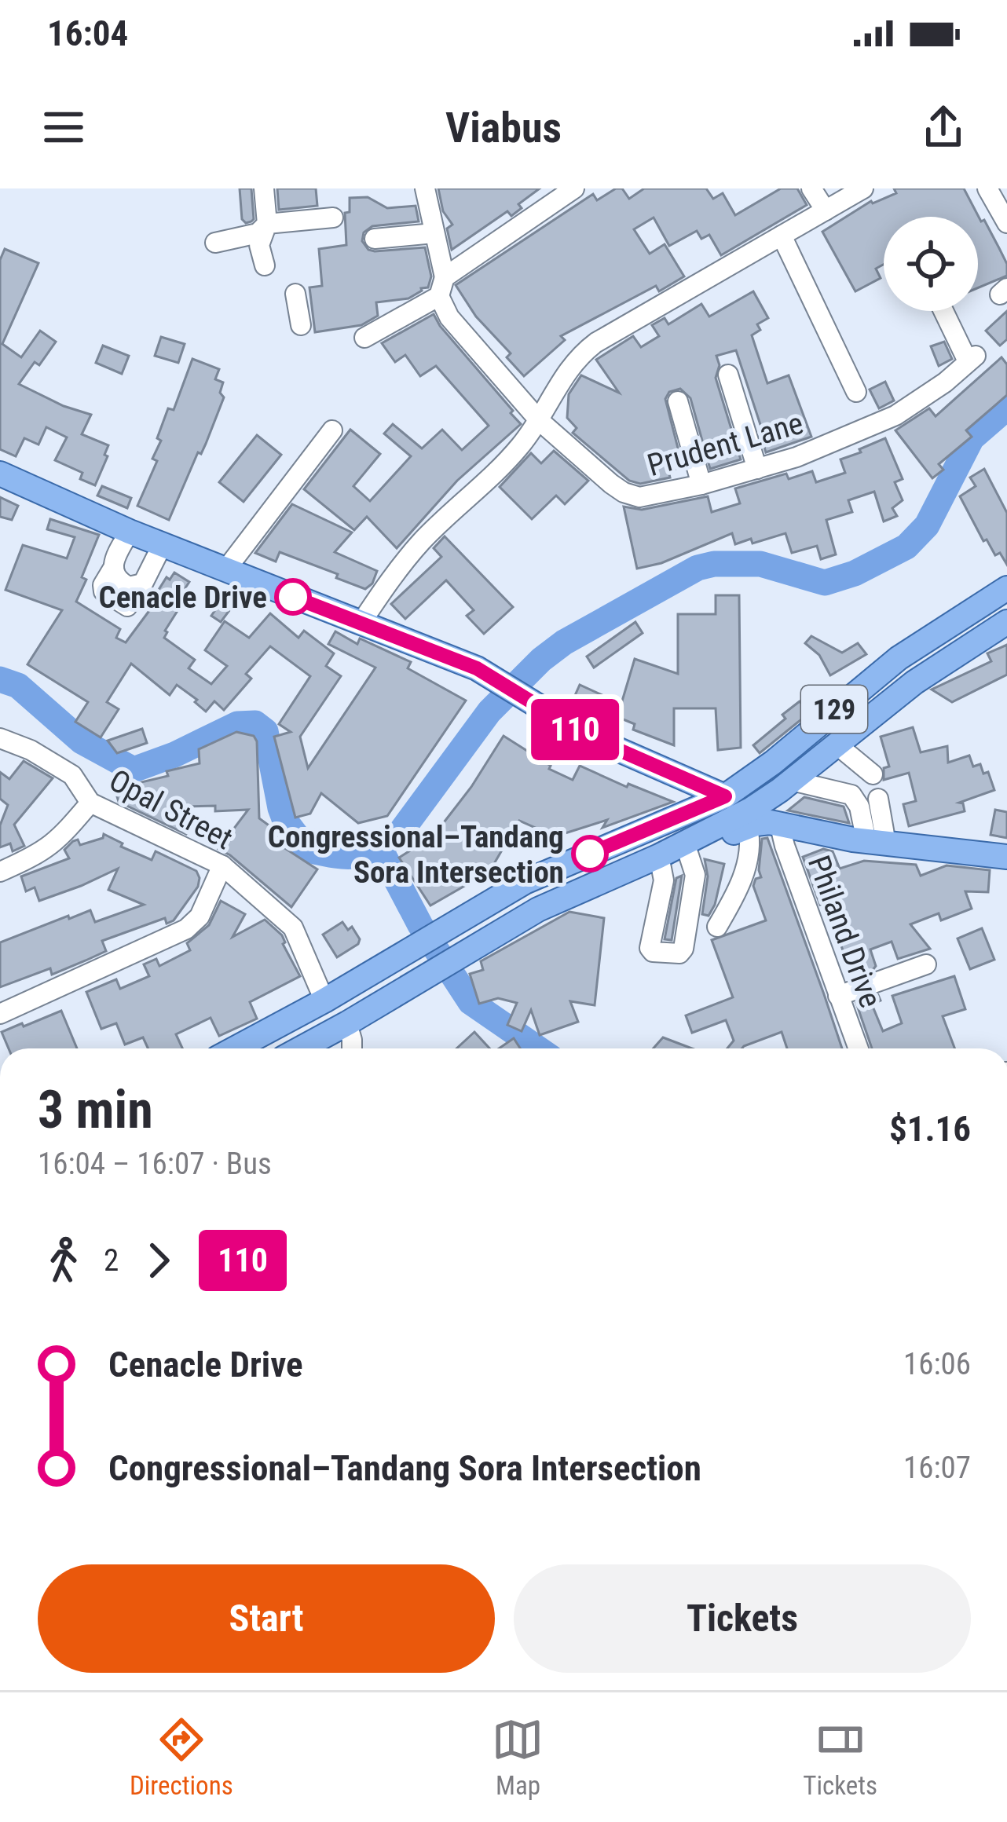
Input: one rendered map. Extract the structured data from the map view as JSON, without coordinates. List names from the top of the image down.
{
  "streets": {
    "main road": ["129"],
    "street": ["Prudent Lane", "Opal Street", "Philand Drive"]
  },
  "crossings": [
    ["129", "Opal Street"]
  ],
  "places": ["Cenacle Drive", "Congressional–Tandang Sora Intersection"],
  "lines": ["bus line 110"],
  "page": {
    "status": "16:04",
    "header": "Viabus",
    "on_map": "110",
    "heading": ["3 min", "16:04 – 16:07 · Bus", "$1.16"],
    "legs": ["2", "110"],
    "list": [
      {
        "name": "Cenacle Drive",
        "value": "16:06"
      },
      {
        "name": "Congressional–Tandang Sora Intersection",
        "value": "16:07"
      }
    ],
    "buttons": ["Start", "Tickets"],
    "tabs": ["Directions", "Map", "Tickets"]
  }
}
